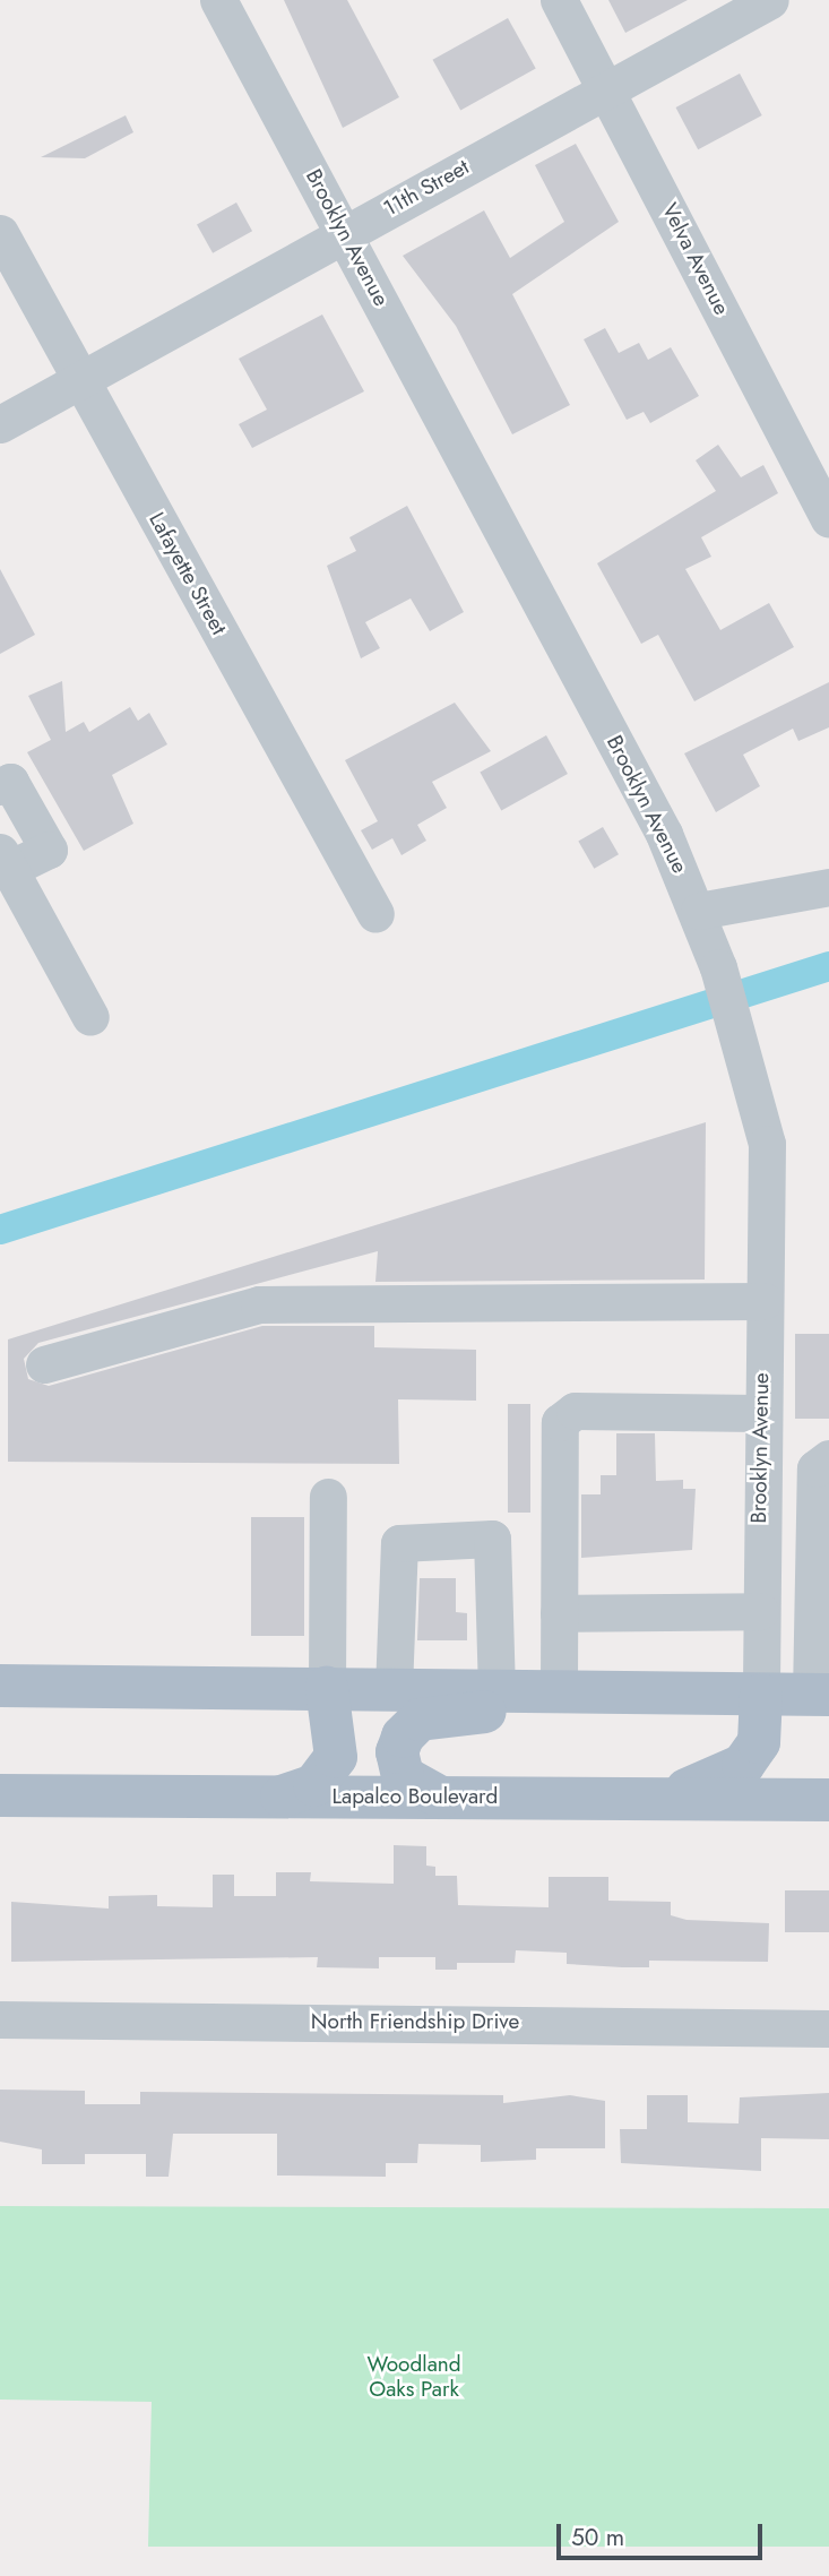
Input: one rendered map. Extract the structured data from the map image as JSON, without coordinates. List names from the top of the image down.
{
  "streets": {
    "main road": ["Lapalco Boulevard"],
    "street": [
      "11th Street",
      "Brooklyn Avenue",
      "Velva Avenue",
      "Lafayette Street",
      "North Friendship Drive"
    ]
  },
  "crossings": [
    ["11th Street", "Brooklyn Avenue"],
    ["11th Street", "Velva Avenue"],
    ["11th Street", "Lafayette Street"]
  ],
  "parks": ["Woodland Oaks Park"],
  "scale_bar": "50 m"
}
